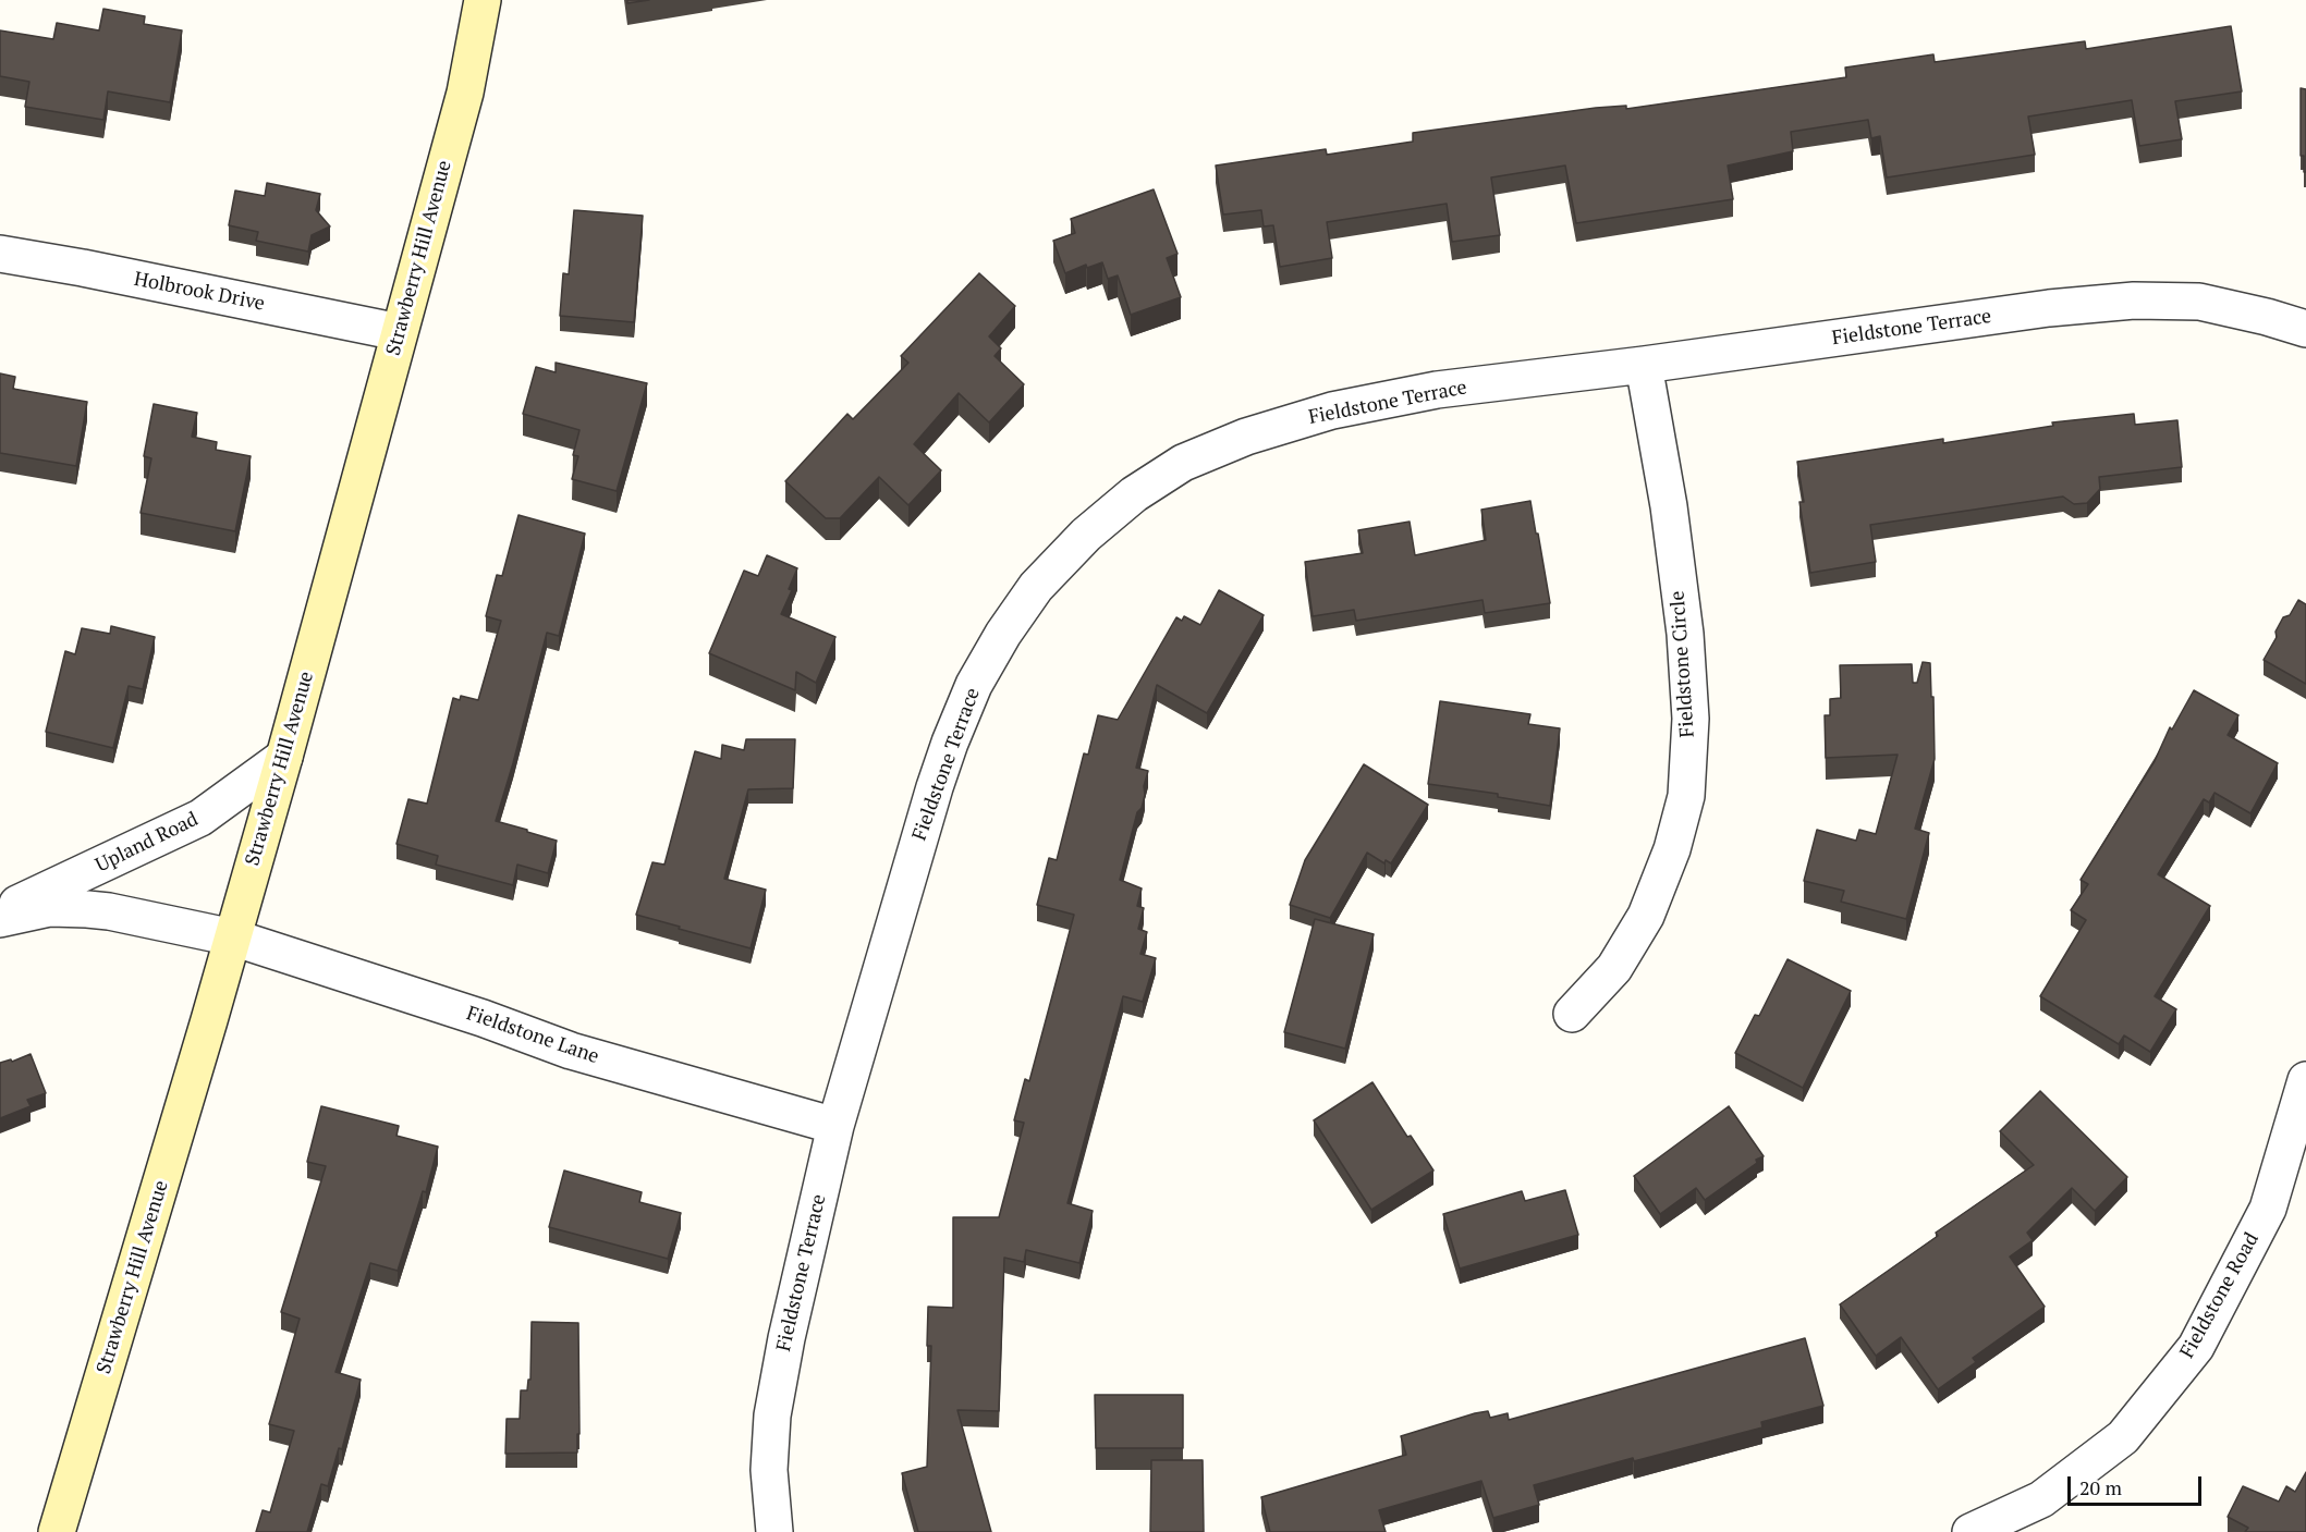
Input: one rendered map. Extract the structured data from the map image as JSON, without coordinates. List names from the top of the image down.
{
  "streets": {
    "main road": ["Strawberry Hill Avenue"],
    "street": [
      "Holbrook Drive",
      "Fieldstone Terrace",
      "Fieldstone Circle",
      "Upland Road",
      "Fieldstone Lane",
      "Fieldstone Road"
    ]
  },
  "crossings": [
    ["Strawberry Hill Avenue", "Holbrook Drive"],
    ["Strawberry Hill Avenue", "Upland Road"],
    ["Strawberry Hill Avenue", "Fieldstone Lane"],
    ["Fieldstone Terrace", "Fieldstone Circle"],
    ["Fieldstone Terrace", "Fieldstone Lane"]
  ],
  "scale_bar": "20 m"
}
